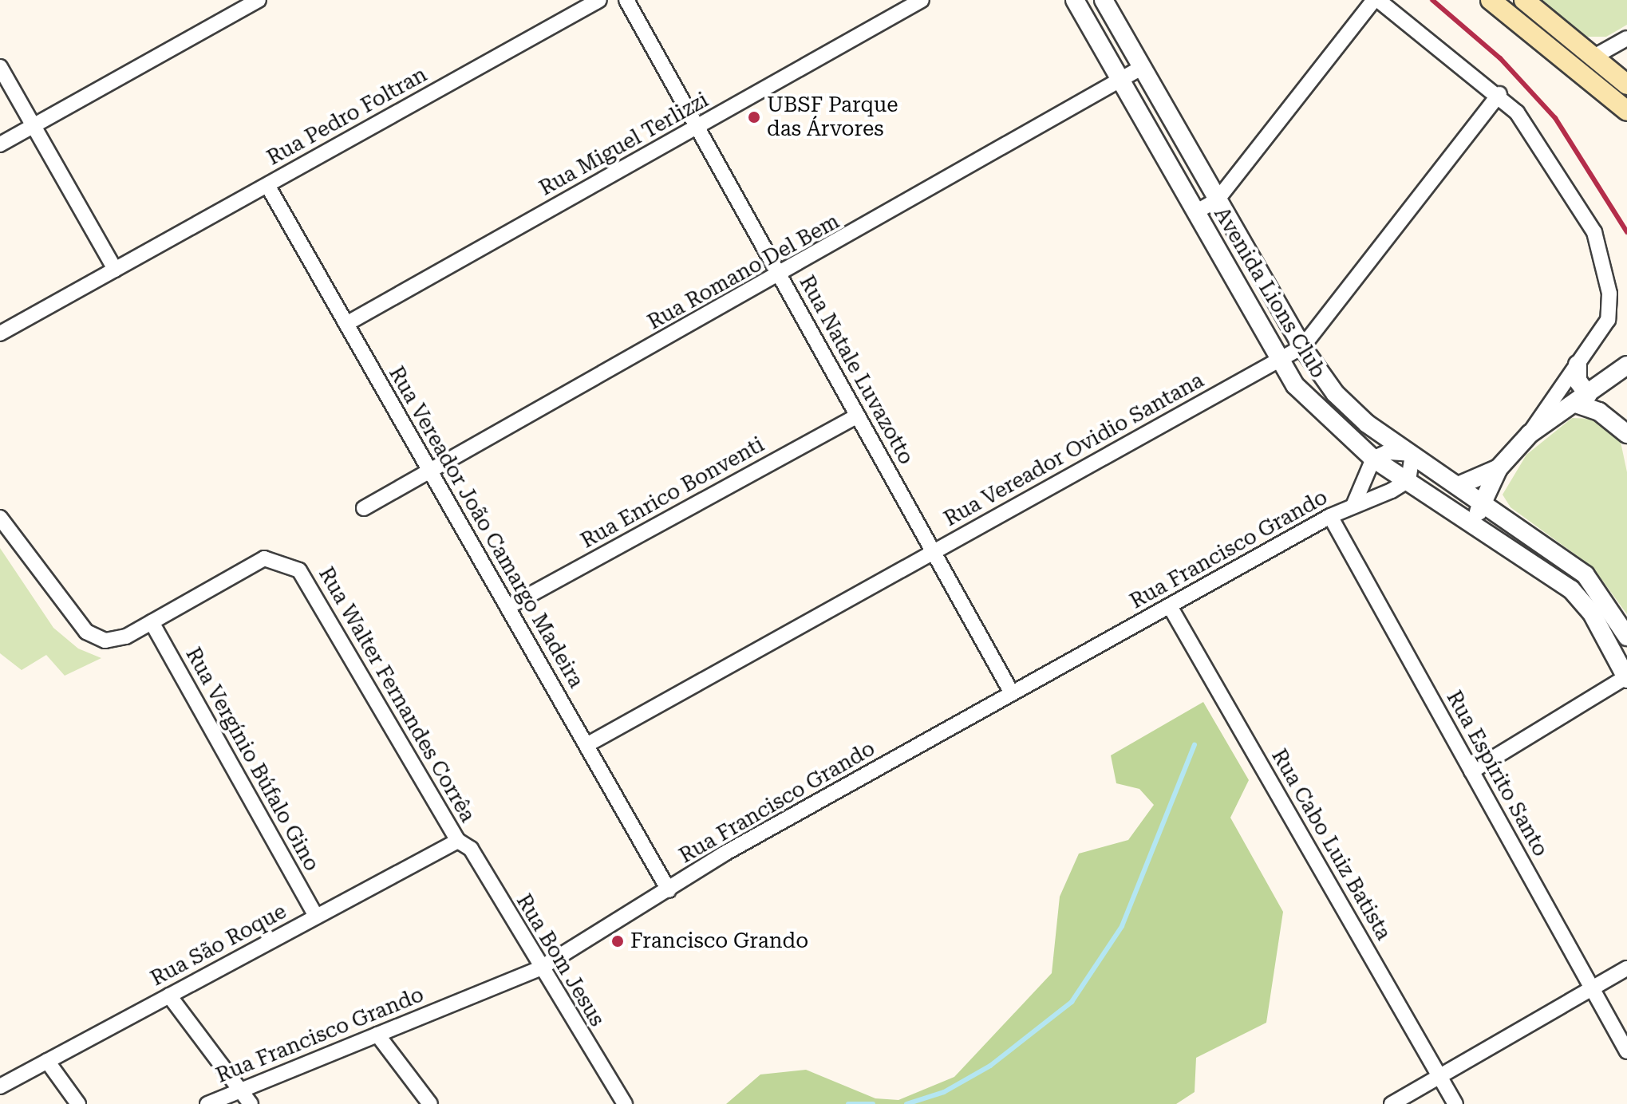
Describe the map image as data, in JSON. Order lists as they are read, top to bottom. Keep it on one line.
{"streets":{"street":["Rua Pedro Foltran","Rua Miguel Terlizzi","Rua Romano Del Bem","Avenida Lions Club","Rua Natale Luvazotto","Rua Vereador Ovidio Santana","Rua Enrico Bonventi","Rua Vereador João Camargo Madeira","Rua Francisco Grando","Rua Walter Fernandes Corrêa","Rua Vergínio Búfalo Gino","Rua Espírito Santo","Rua Cabo Luiz Batista","Rua São Roque","Rua Bom Jesus"]},"crossings":[["Rua Pedro Foltran","Rua Vereador João Camargo Madeira"],["Rua Miguel Terlizzi","Rua Natale Luvazotto"],["Rua Miguel Terlizzi","Rua Vereador João Camargo Madeira"],["Rua Romano Del Bem","Avenida Lions Club"],["Rua Romano Del Bem","Rua Natale Luvazotto"],["Rua Romano Del Bem","Rua Vereador João Camargo Madeira"],["Avenida Lions Club","Rua Vereador Ovidio Santana"],["Avenida Lions Club","Rua Francisco Grando"],["Rua Natale Luvazotto","Rua Vereador Ovidio Santana"],["Rua Natale Luvazotto","Rua Enrico Bonventi"],["Rua Natale Luvazotto","Rua Francisco Grando"],["Rua Vereador Ovidio Santana","Rua Vereador João Camargo Madeira"],["Rua Enrico Bonventi","Rua Vereador João Camargo Madeira"],["Rua Vereador João Camargo Madeira","Rua Francisco Grando"],["Rua Francisco Grando","Rua Espírito Santo"],["Rua Francisco Grando","Rua Cabo Luiz Batista"],["Rua Francisco Grando","Rua Bom Jesus"],["Rua Walter Fernandes Corrêa","Rua Vergínio Búfalo Gino"],["Rua Walter Fernandes Corrêa","Rua São Roque"],["Rua Walter Fernandes Corrêa","Rua Bom Jesus"],["Rua Vergínio Búfalo Gino","Rua São Roque"],["Rua São Roque","Rua Bom Jesus"]],"places":["UBSF Parque das Árvores","Francisco Grando"]}
